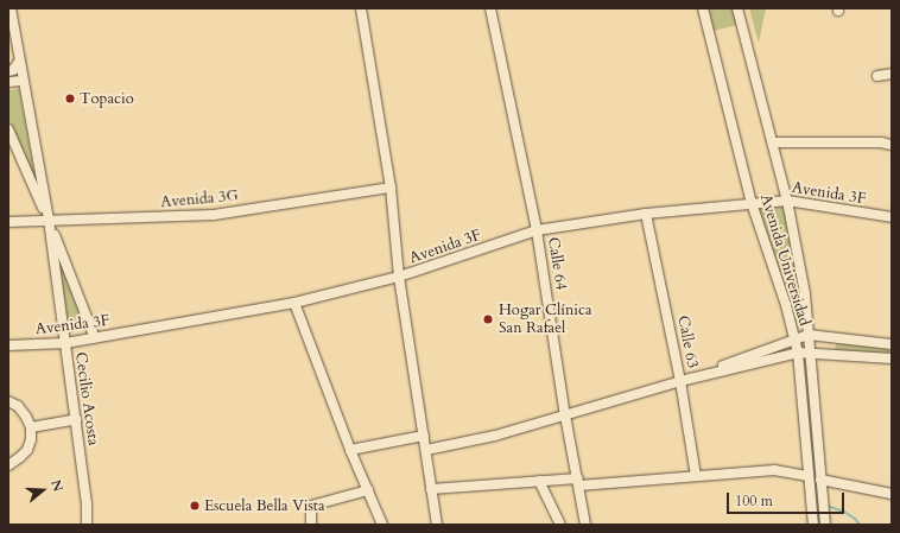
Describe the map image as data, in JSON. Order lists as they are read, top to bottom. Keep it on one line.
{"streets":{"street":["Avenida 3F","Avenida 3G","Avenida Universidad","Calle 64","Calle 63","Cecilio Acosta"]},"crossings":[["Avenida 3F","Avenida Universidad"],["Avenida 3F","Calle 64"],["Avenida 3F","Calle 63"],["Avenida 3F","Cecilio Acosta"],["Avenida 3G","Cecilio Acosta"]],"places":["Topacio","Hogar Clínica San Rafael","Escuela Bella Vista"],"scale_bar":"100 m","north":"right"}
